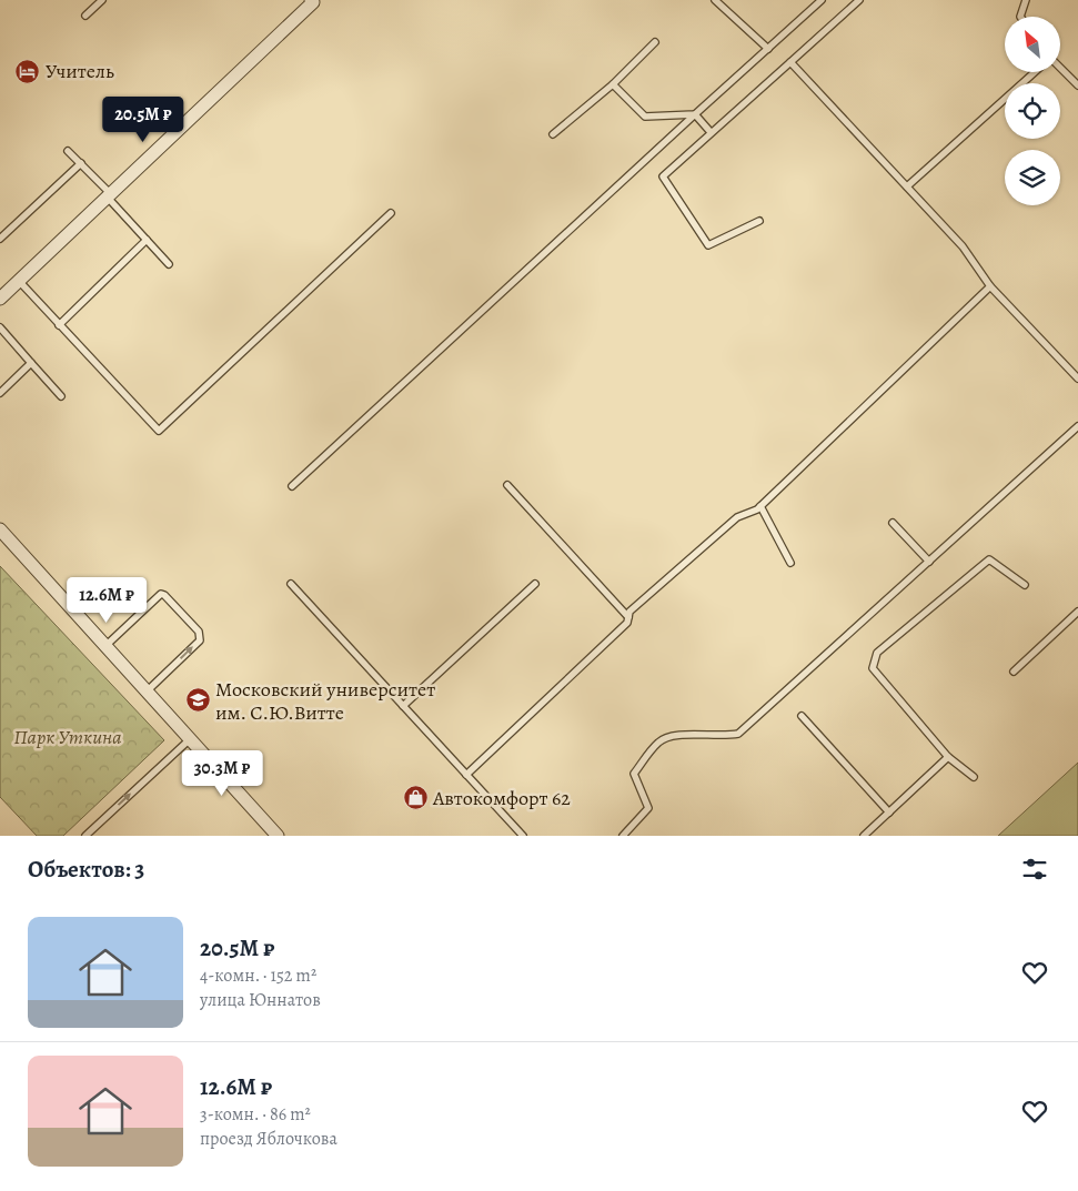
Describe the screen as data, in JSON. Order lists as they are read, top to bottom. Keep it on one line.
{"parks":["Парк Уткина"],"places":{"hotel":["Учитель"],"school or university":["Московский университет им. С.Ю.Витте"],"shop":["Автокомфорт 62"]},"north":"top left","page":{"price":["20.5M ₽","12.6M ₽","30.3M ₽"],"heading":"Объектов: 3","list":[{"name":"20.5M ₽","note":"4-комн. · 152 m² · улица Юннатов"},{"name":"12.6M ₽","note":"3-комн. · 86 m² · проезд Яблочкова"}]}}
